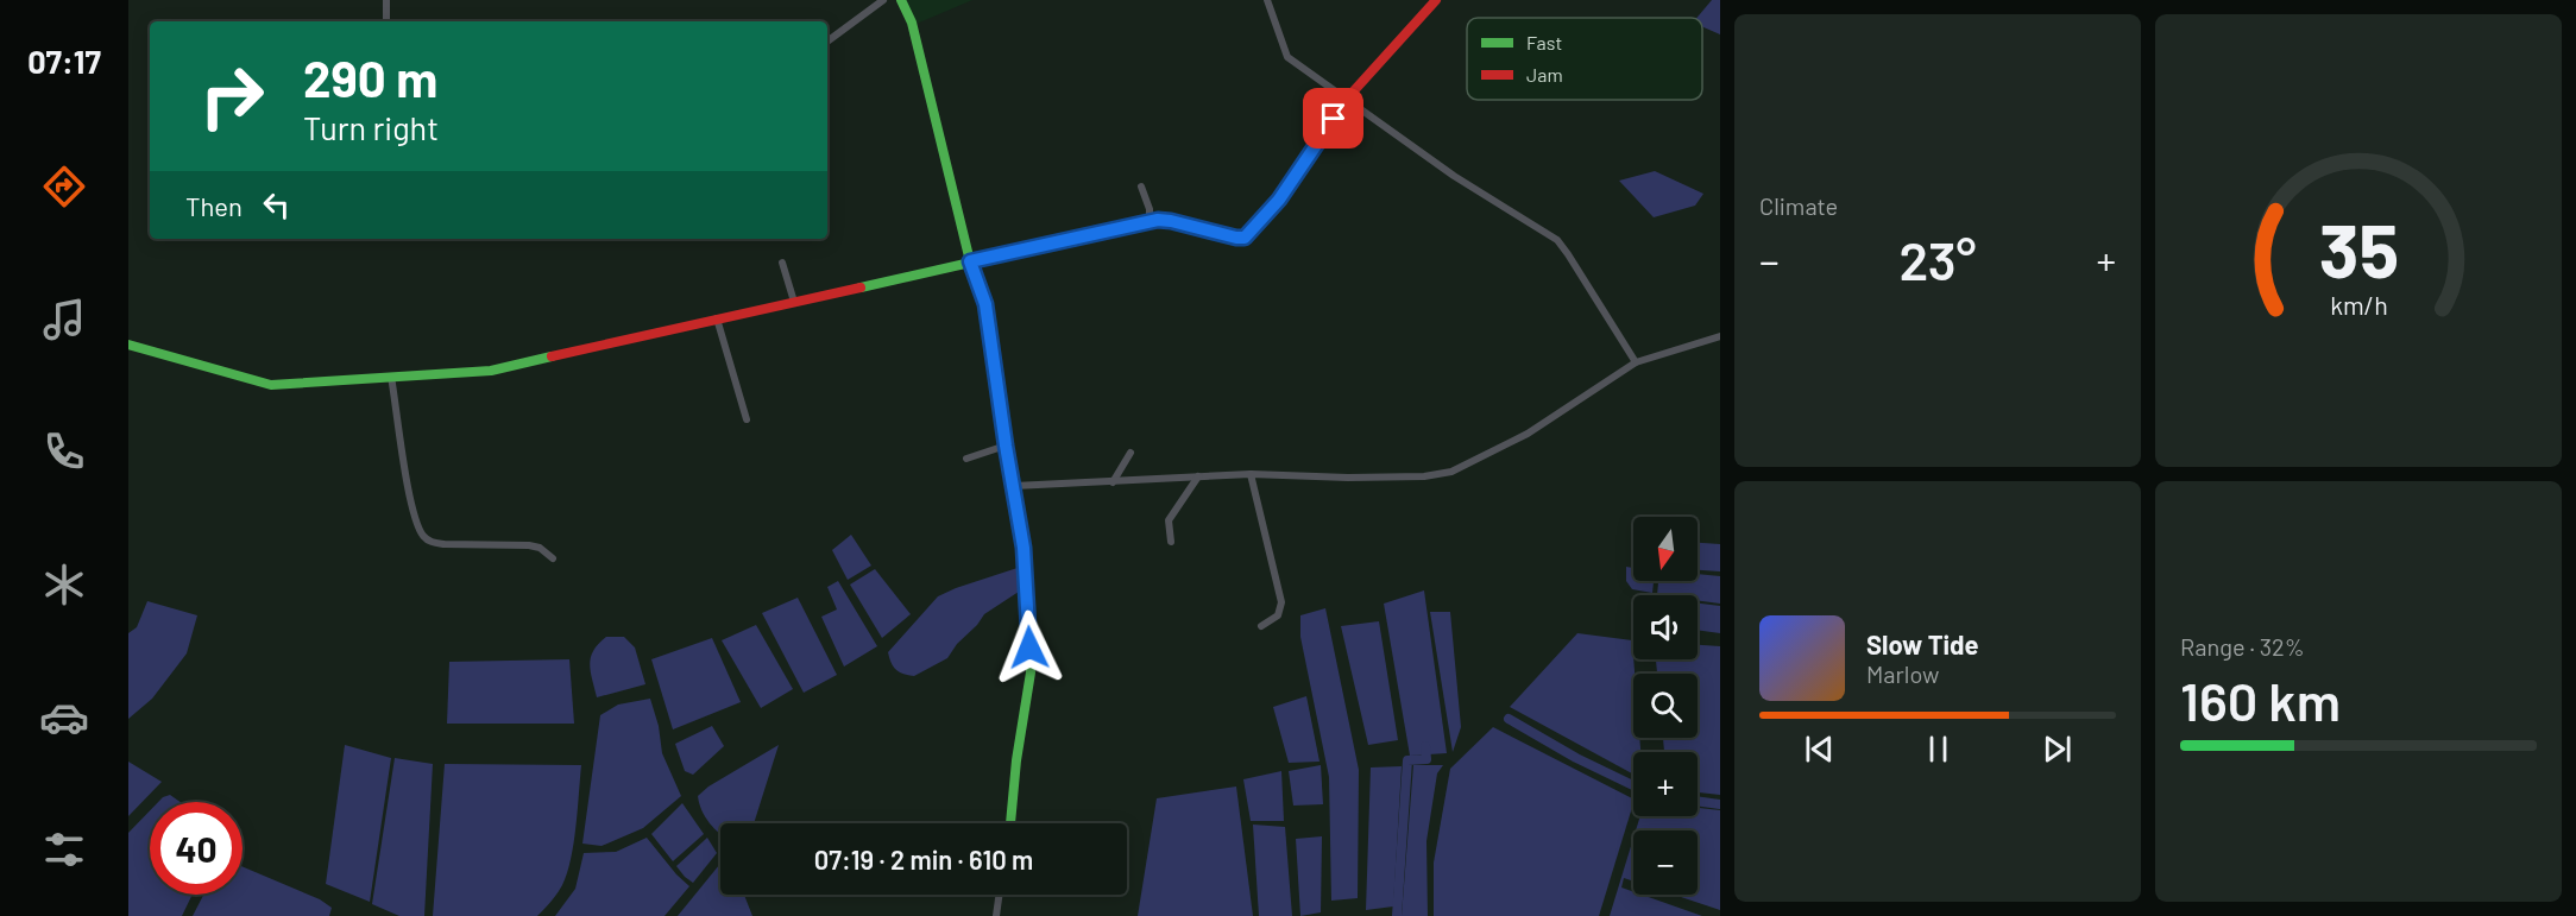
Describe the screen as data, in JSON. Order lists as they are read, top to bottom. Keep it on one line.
{"legend":["Fast","Jam"],"north":"bottom","page":{"tabs":"07:17","tile":["Climate",["Range · 32%","160 km"]],"turn":["290 m","Turn right"],"then":"Then","heat":["−","23°","+"],"map_buttons":["+","−"],"song":["Slow Tide","Marlow"],"limit":"40","trip":"07:19 · 2 min · 610 m","gauge":["35","km/h"]}}
